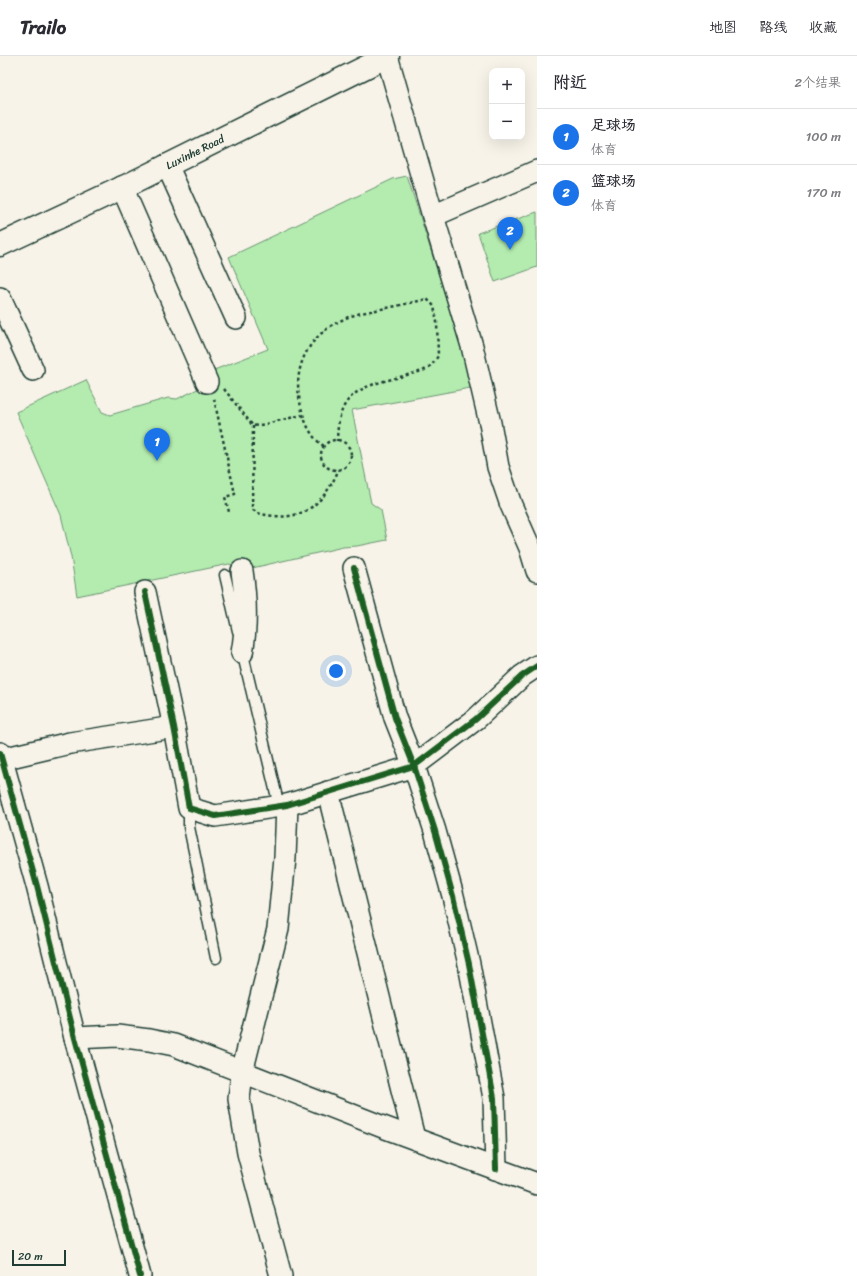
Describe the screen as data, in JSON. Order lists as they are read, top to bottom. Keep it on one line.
{"streets":{"street":["Luxinhe Road"]},"scale_bar":"20 m","page":{"header":"Trailo","nav":["地图","路线","收藏"],"heading":["附近","2个结果"],"map_buttons":["+","−"],"list":[{"mark":"1","name":"足球场","note":"体育","value":"100 m"},{"mark":"2","name":"篮球场","note":"体育","value":"170 m"}],"pins":["2","1"],"scale":"20 m"}}
